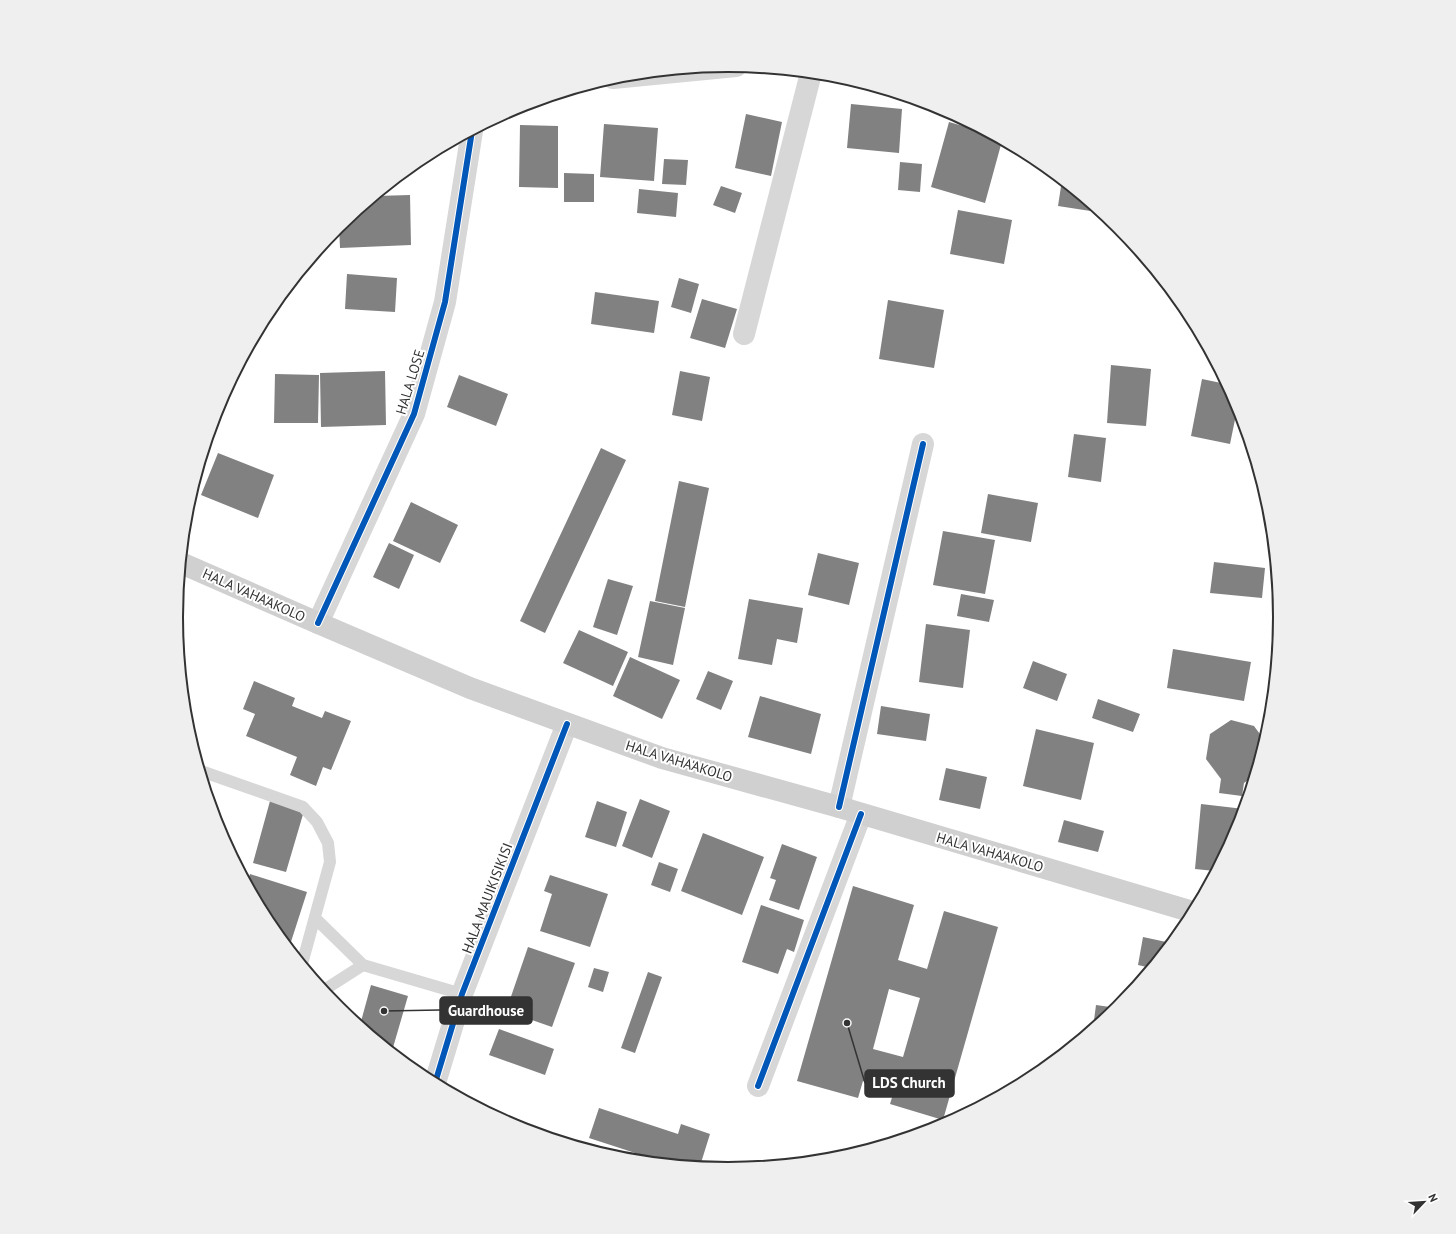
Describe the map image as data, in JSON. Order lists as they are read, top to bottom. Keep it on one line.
{"streets":{"main road":["HALA VAHA'AKOLO"],"street":["HALA LOSE","HALA MAUIKISIKISI"]},"crossings":[["HALA LOSE","HALA VAHA'AKOLO"],["HALA VAHA'AKOLO","HALA MAUIKISIKISI"]],"places":["Guardhouse","LDS Church"],"north":"top right"}
